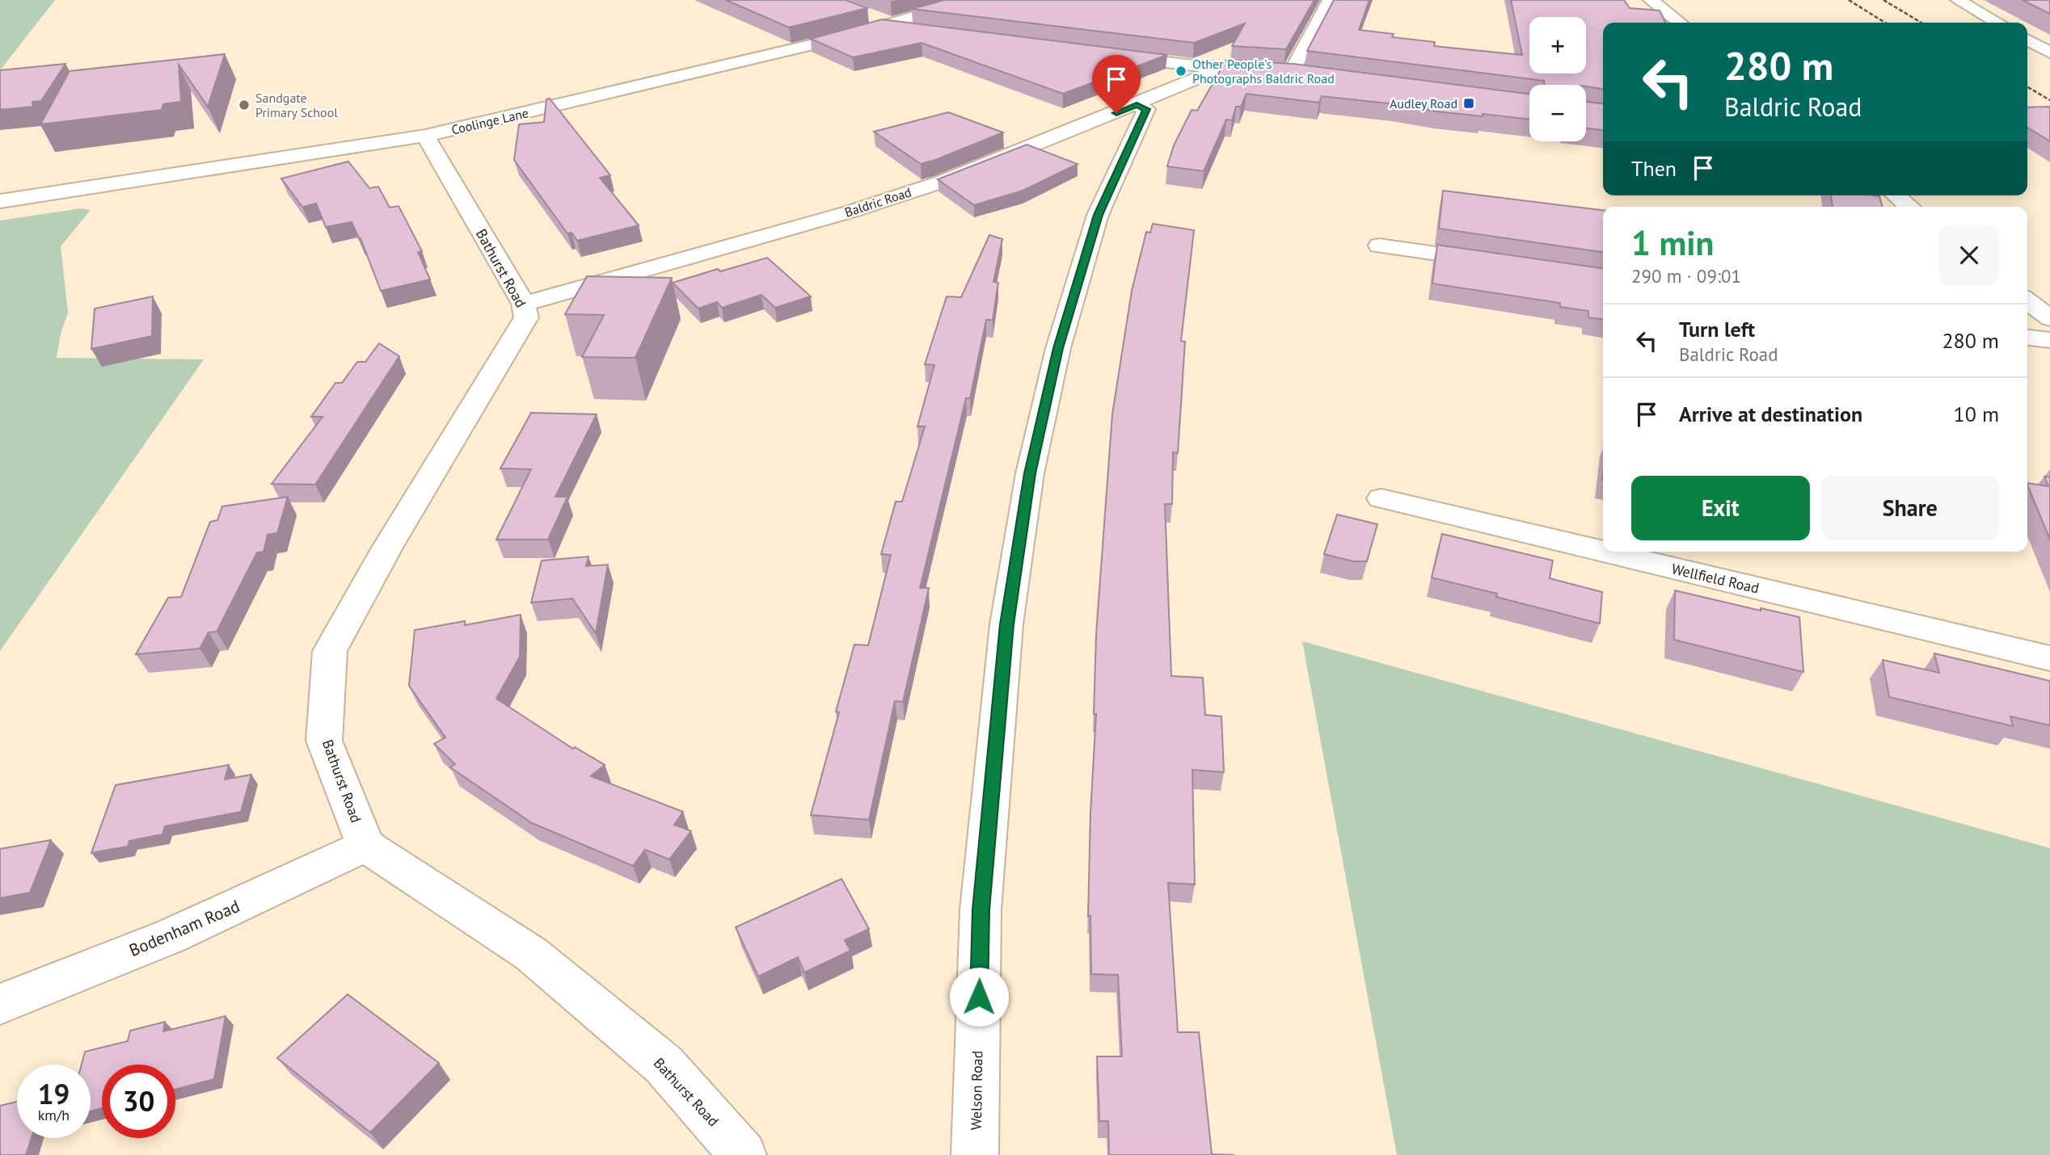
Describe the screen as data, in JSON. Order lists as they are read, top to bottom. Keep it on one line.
{"streets":{"street":["Coolinge Lane","Baldric Road","Bathurst Road","Wellfield Road","Bodenham Road","Welson Road"]},"crossings":[["Coolinge Lane","Bathurst Road"],["Baldric Road","Bathurst Road"],["Baldric Road","Welson Road"],["Bathurst Road","Bodenham Road"]],"places":{"other":["Other People's Photographs Baldric Road","Sandgate Primary School"],"transit":["Audley Road"]},"page":{"map_buttons":["+","−"],"turn":["280 m","Baldric Road"],"then":"Then","heading":["1 min","290 m · 09:01"],"list":[{"name":"Turn left","note":"Baldric Road","value":"280 m"},{"name":"Arrive at destination","value":"10 m"}],"buttons":["Exit","Share"],"speed":"19 km/h","limit":"30"}}
